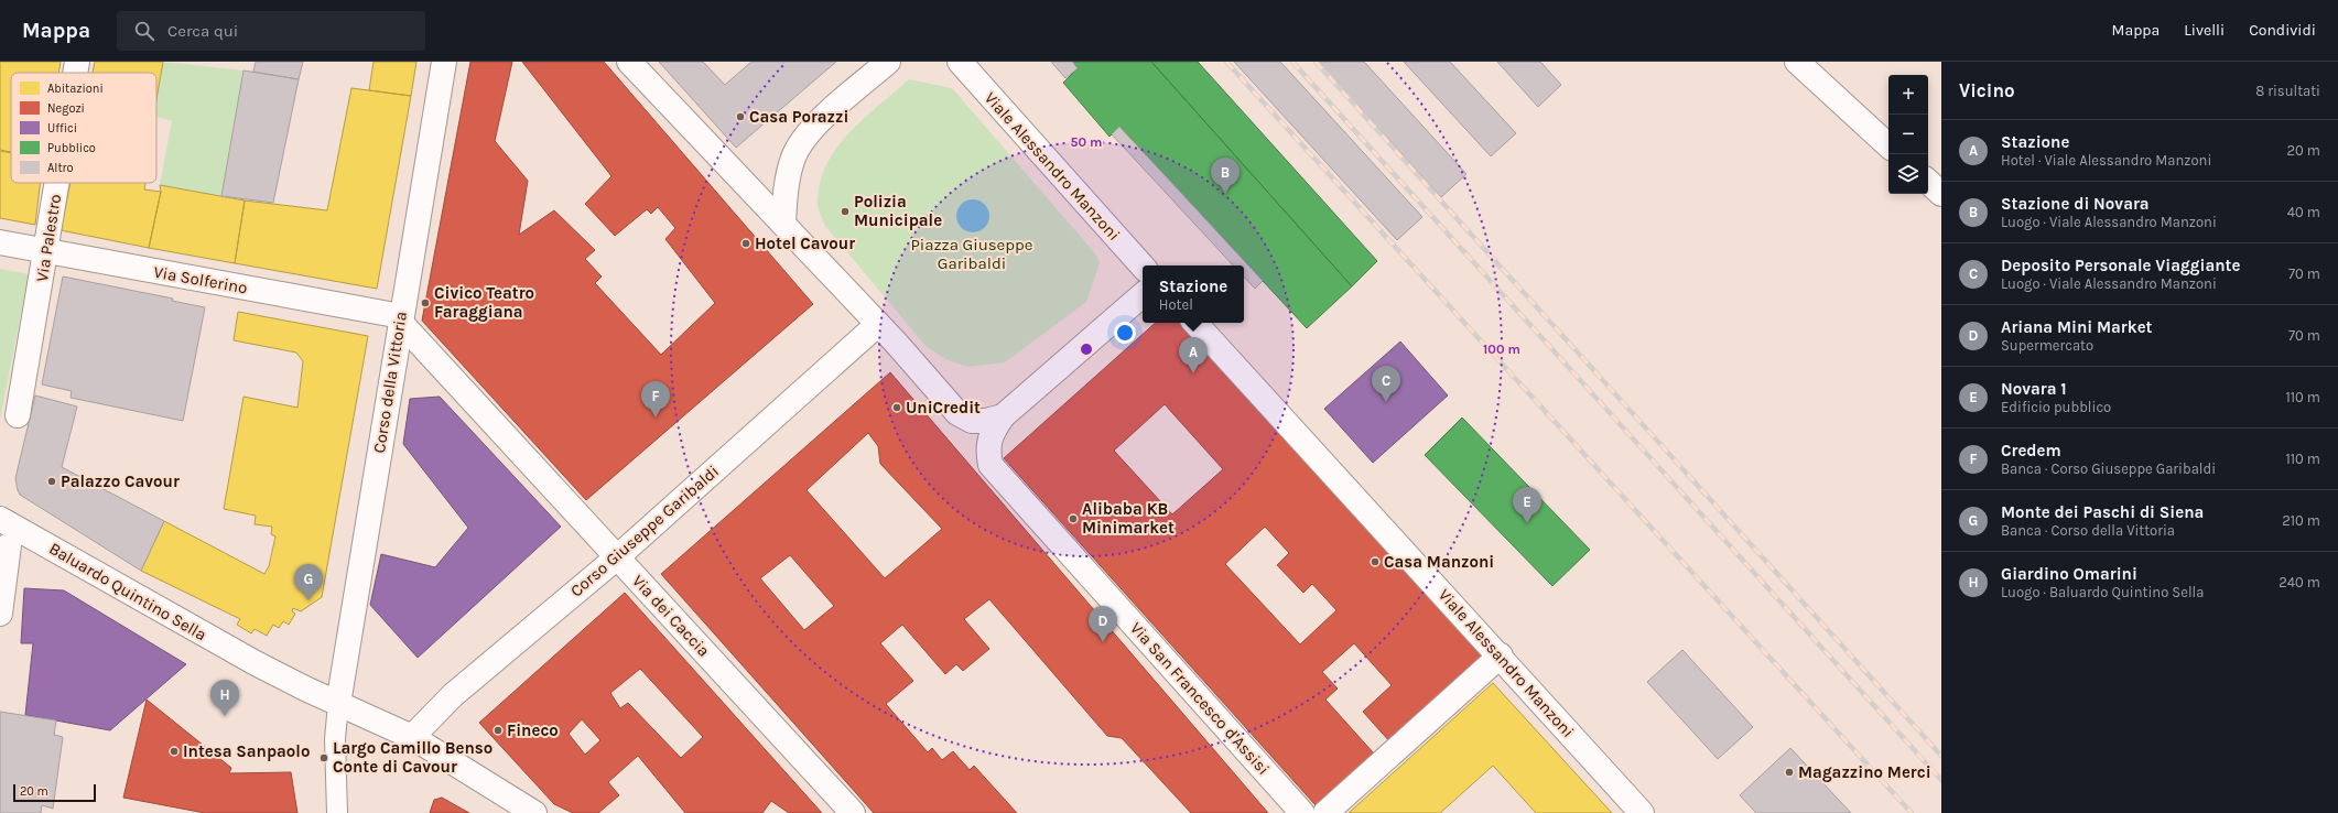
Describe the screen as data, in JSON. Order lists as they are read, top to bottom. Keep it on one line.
{"streets":{"street":["Viale Alessandro Manzoni","Via Palestro","Via Solferino","Corso della Vittoria","Corso Giuseppe Garibaldi","Baluardo Quintino Sella","Via dei Caccia","Via San Francesco d'Assisi"]},"crossings":[["Via Palestro","Via Solferino"],["Via Solferino","Corso della Vittoria"],["Via Solferino","Via dei Caccia"],["Corso della Vittoria","Baluardo Quintino Sella"],["Corso della Vittoria","Via dei Caccia"],["Corso Giuseppe Garibaldi","Baluardo Quintino Sella"],["Corso Giuseppe Garibaldi","Via dei Caccia"]],"parks":["Piazza Giuseppe Garibaldi"],"places":["Casa Porazzi","Polizia Municipale","Hotel Cavour","Civico Teatro Faraggiana","UniCredit","Palazzo Cavour","Alibaba KB Minimarket","Casa Manzoni","Fineco","Intesa Sanpaolo","Largo Camillo Benso Conte di Cavour","Magazzino Merci"],"legend":["Abitazioni","Negozi","Uffici","Pubblico","Altro"],"scale_bar":"20 m","page":{"header":"Mappa","search":"Cerca qui","nav":["Mappa","Livelli","Condividi"],"heading":["Vicino","8 risultati"],"map_buttons":["+","−"],"list":[{"mark":"A","name":"Stazione","note":"Hotel · Viale Alessandro Manzoni","value":"20 m"},{"mark":"B","name":"Stazione di Novara","note":"Luogo · Viale Alessandro Manzoni","value":"40 m"},{"mark":"C","name":"Deposito Personale Viaggiante","note":"Luogo · Viale Alessandro Manzoni","value":"70 m"},{"mark":"D","name":"Ariana Mini Market","note":"Supermercato","value":"70 m"},{"mark":"E","name":"Novara 1","note":"Edificio pubblico","value":"110 m"},{"mark":"F","name":"Credem","note":"Banca · Corso Giuseppe Garibaldi","value":"110 m"},{"mark":"G","name":"Monte dei Paschi di Siena","note":"Banca · Corso della Vittoria","value":"210 m"},{"mark":"H","name":"Giardino Omarini","note":"Luogo · Baluardo Quintino Sella","value":"240 m"}],"pins":["B","A","C","F","E","G","D","H"],"popup":["Stazione","Hotel"],"scale":"20 m"},"rings":["50 m","100 m"]}
